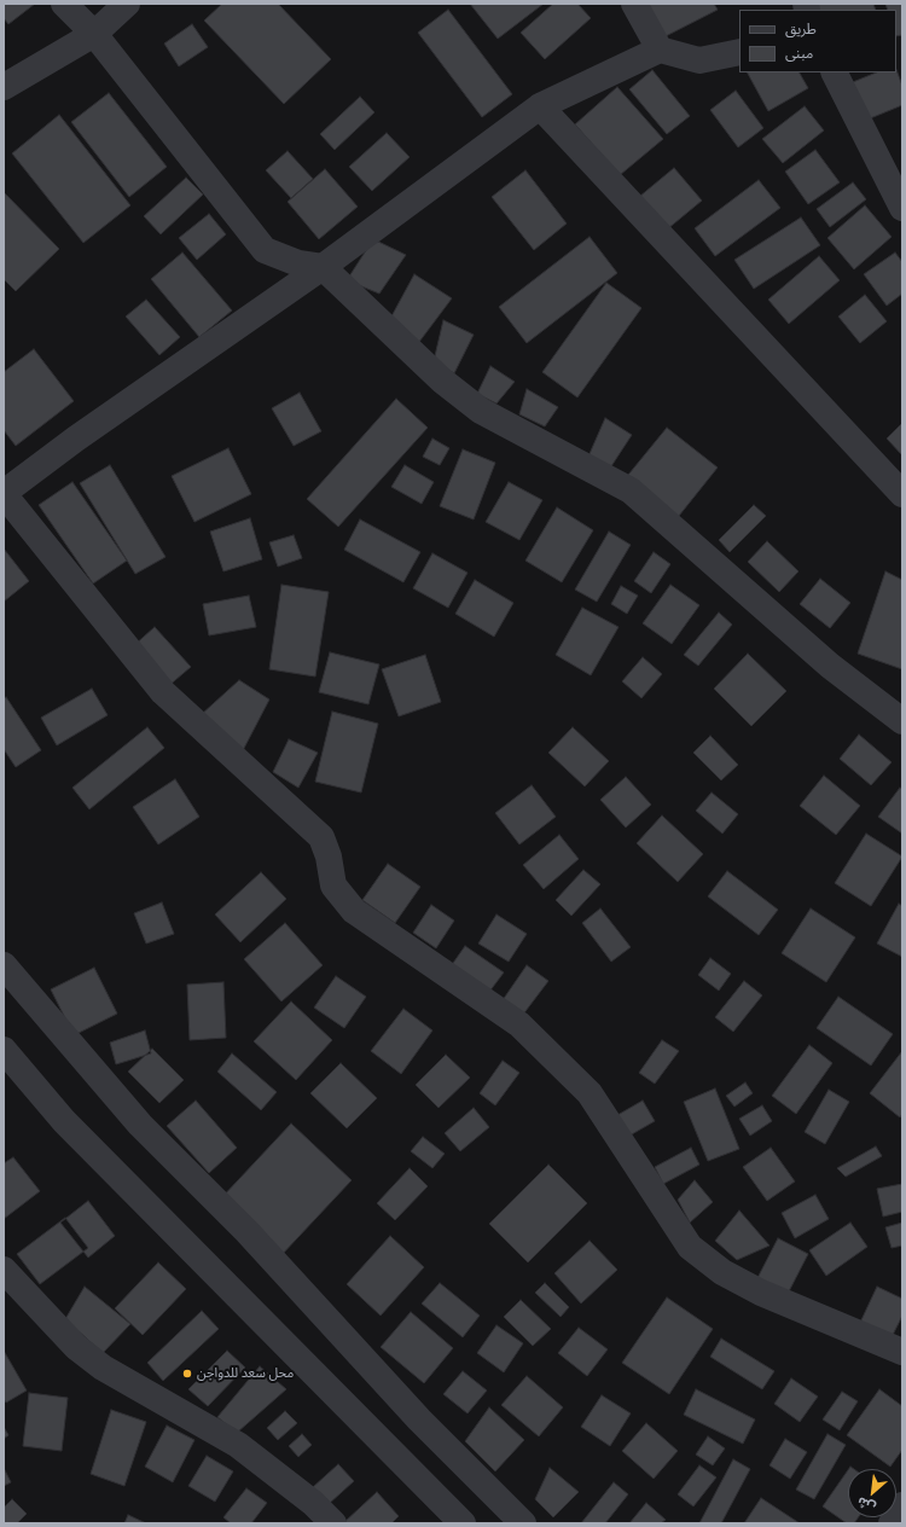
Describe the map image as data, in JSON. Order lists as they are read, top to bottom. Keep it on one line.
{"places":["محل سعد للدواجن"],"legend":["طريق","مبنى"],"north":"bottom left"}
